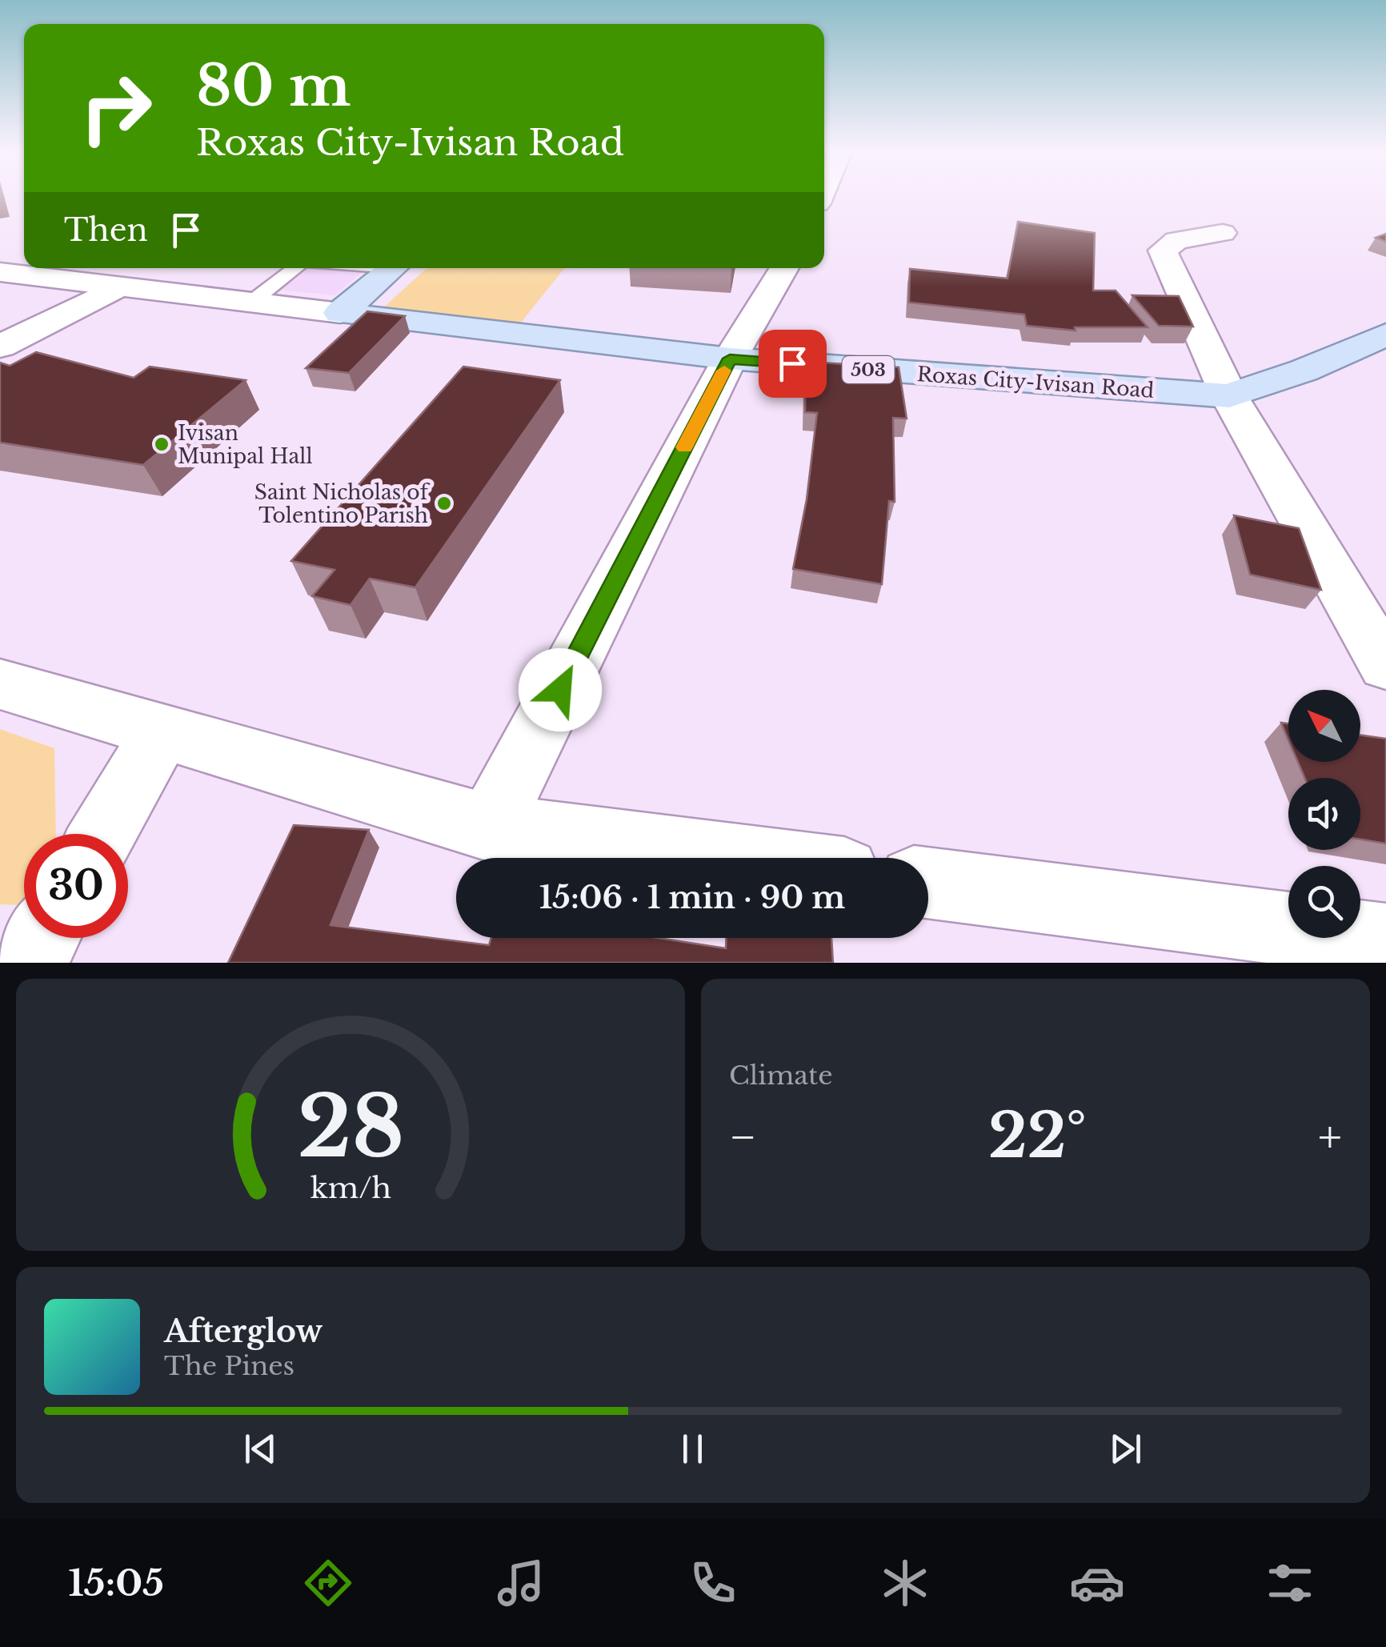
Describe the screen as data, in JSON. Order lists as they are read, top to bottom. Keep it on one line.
{"streets":{"main road":["503","Roxas City-Ivisan Road"]},"places":["Ivisan Munipal Hall","Saint Nicholas of Tolentino Parish"],"north":"top left","page":{"turn":["80 m","Roxas City-Ivisan Road"],"then":"Then","limit":"30","trip":"15:06 · 1 min · 90 m","tile":"Climate","heat":["−","22°","+"],"song":["Afterglow","The Pines"],"tabs":"15:05","gauge":["28","km/h"]}}
